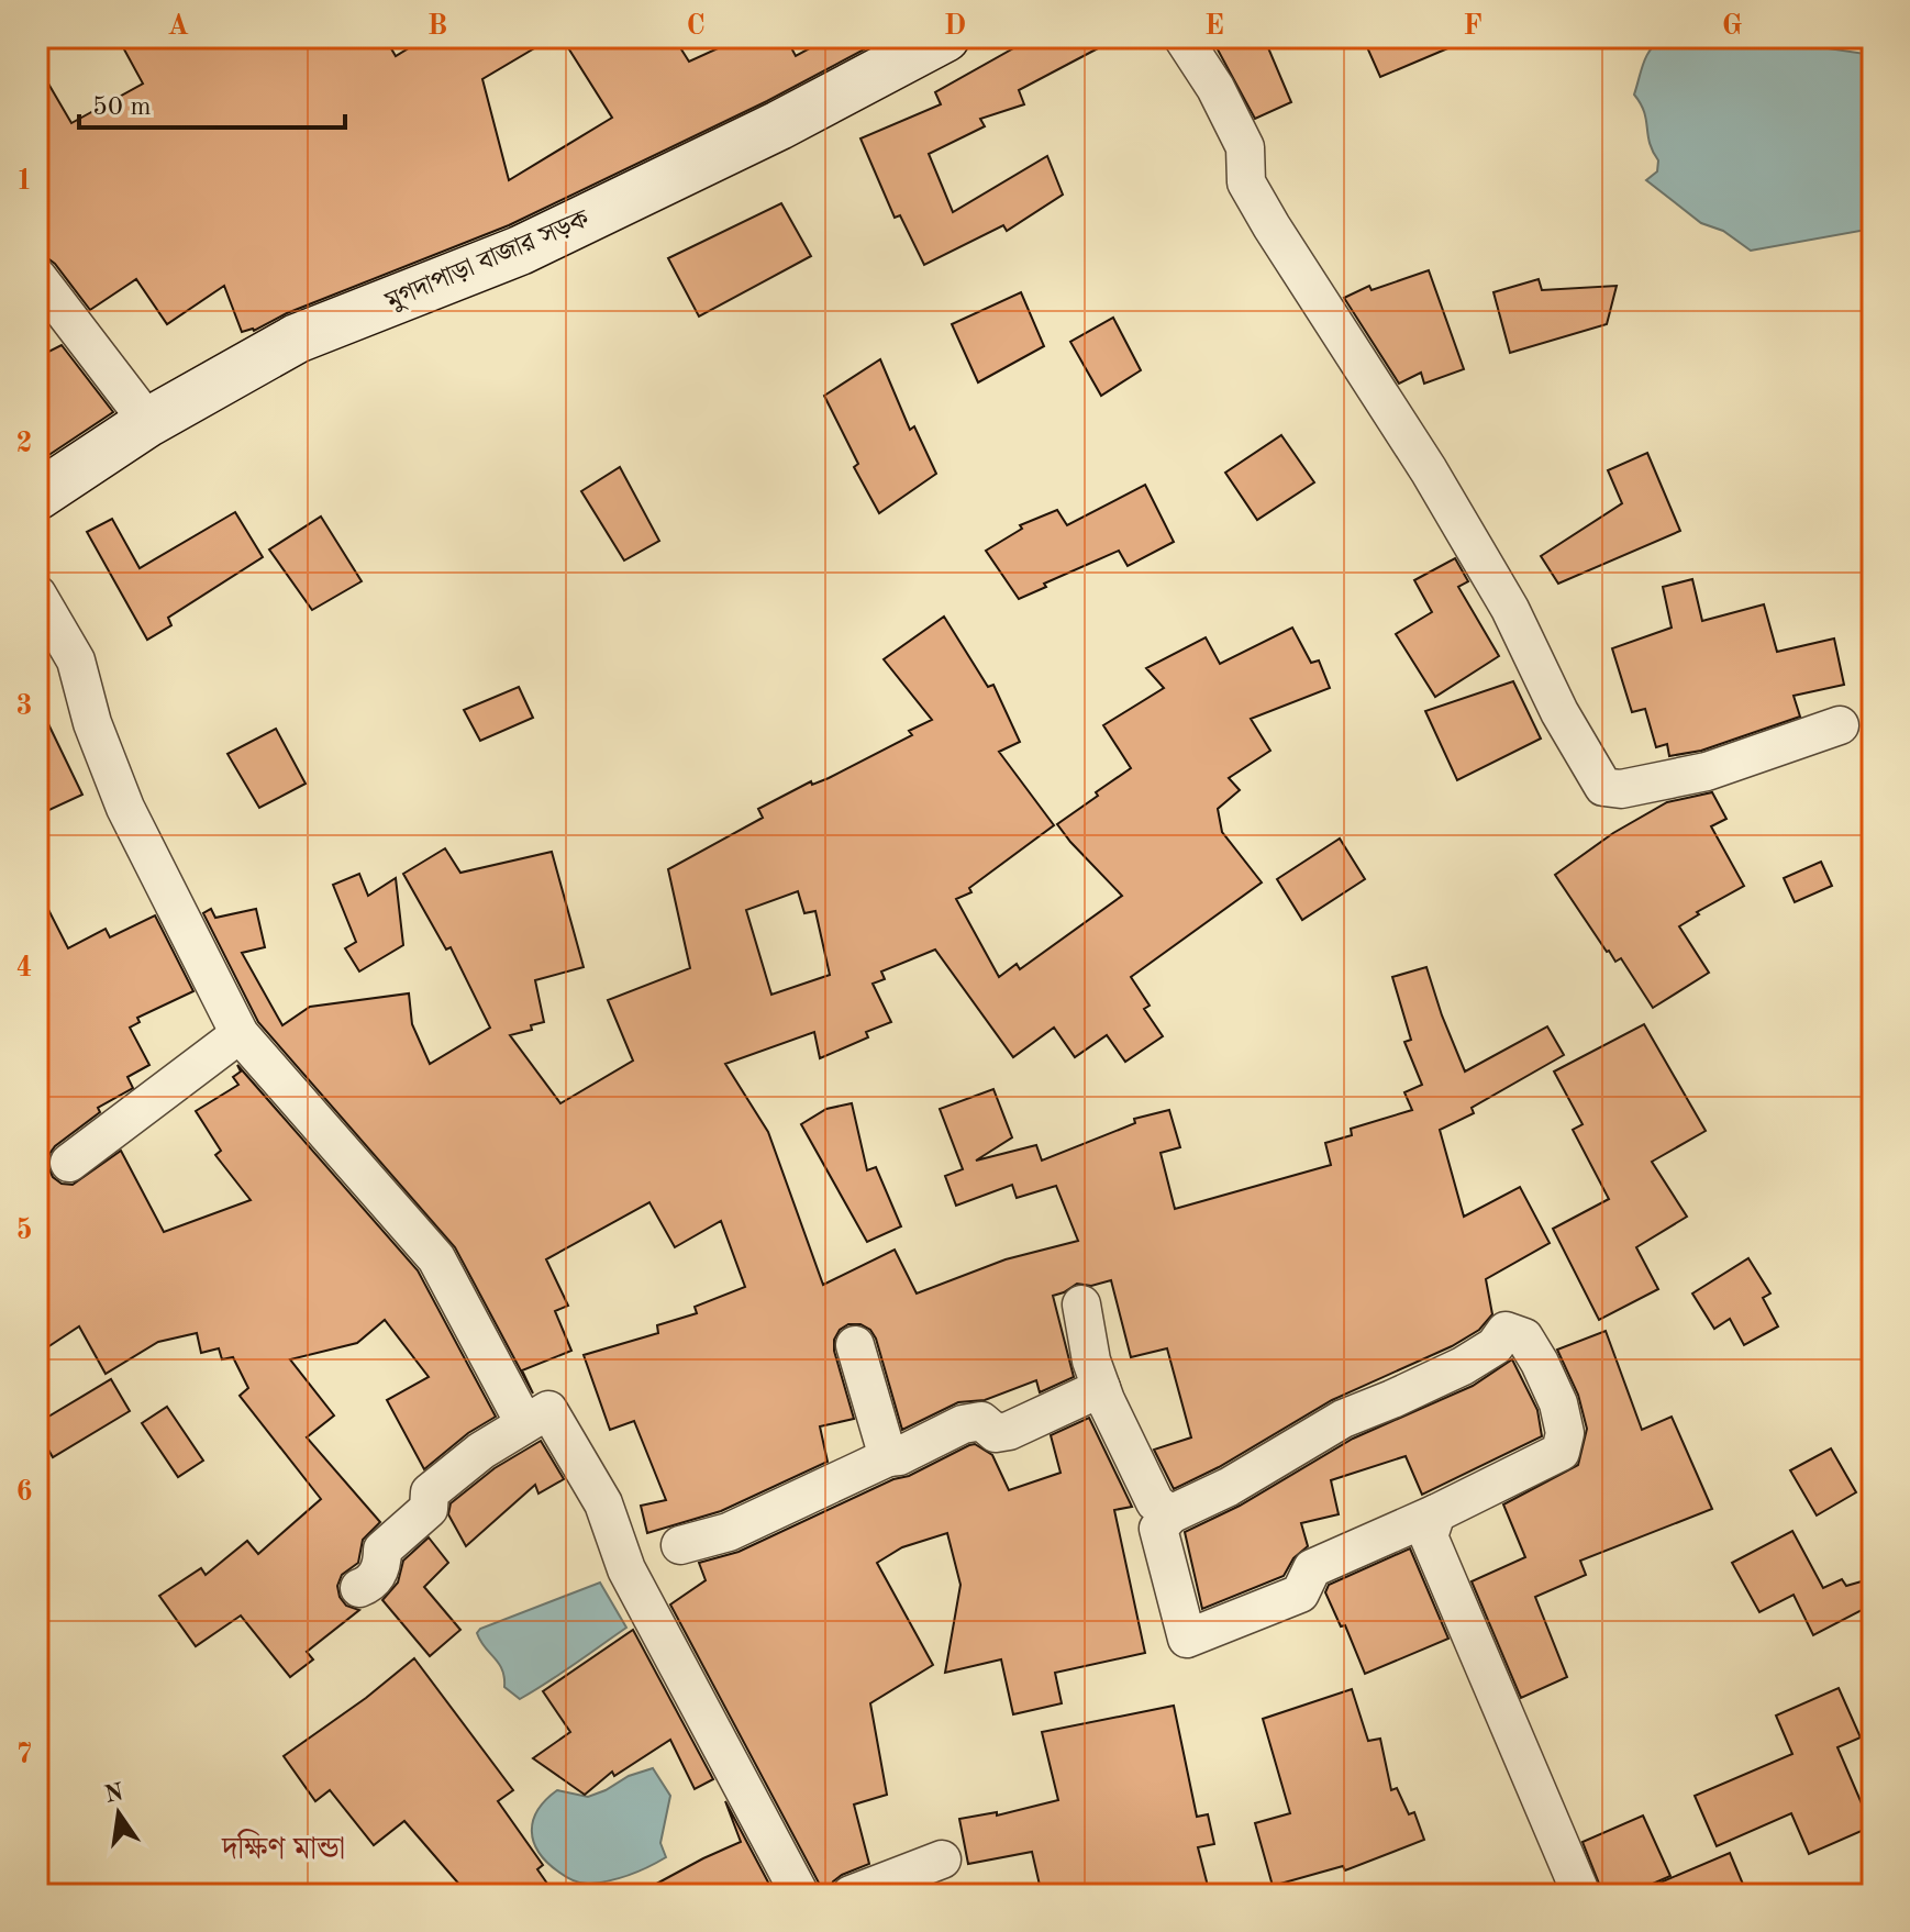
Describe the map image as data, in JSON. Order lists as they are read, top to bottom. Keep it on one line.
{"streets":{"street":["মুগদাপাড়া বাজার সড়ক"]},"districts":["দক্ষিণ মান্ডা"],"scale_bar":"50 m","north":"top","grid":{"columns":["A","B","C","D","E","F","G"],"rows":["1","2","3","4","5","6","7"]}}
